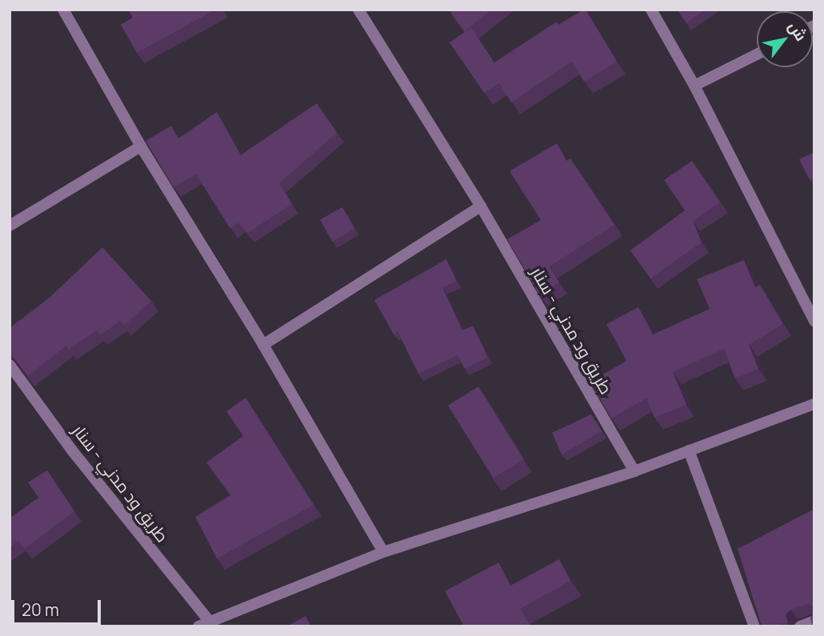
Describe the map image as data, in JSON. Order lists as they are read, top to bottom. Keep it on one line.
{"streets":{"street":["طريق ود مدني - سنار"]},"scale_bar":"20 m","north":"top right"}
